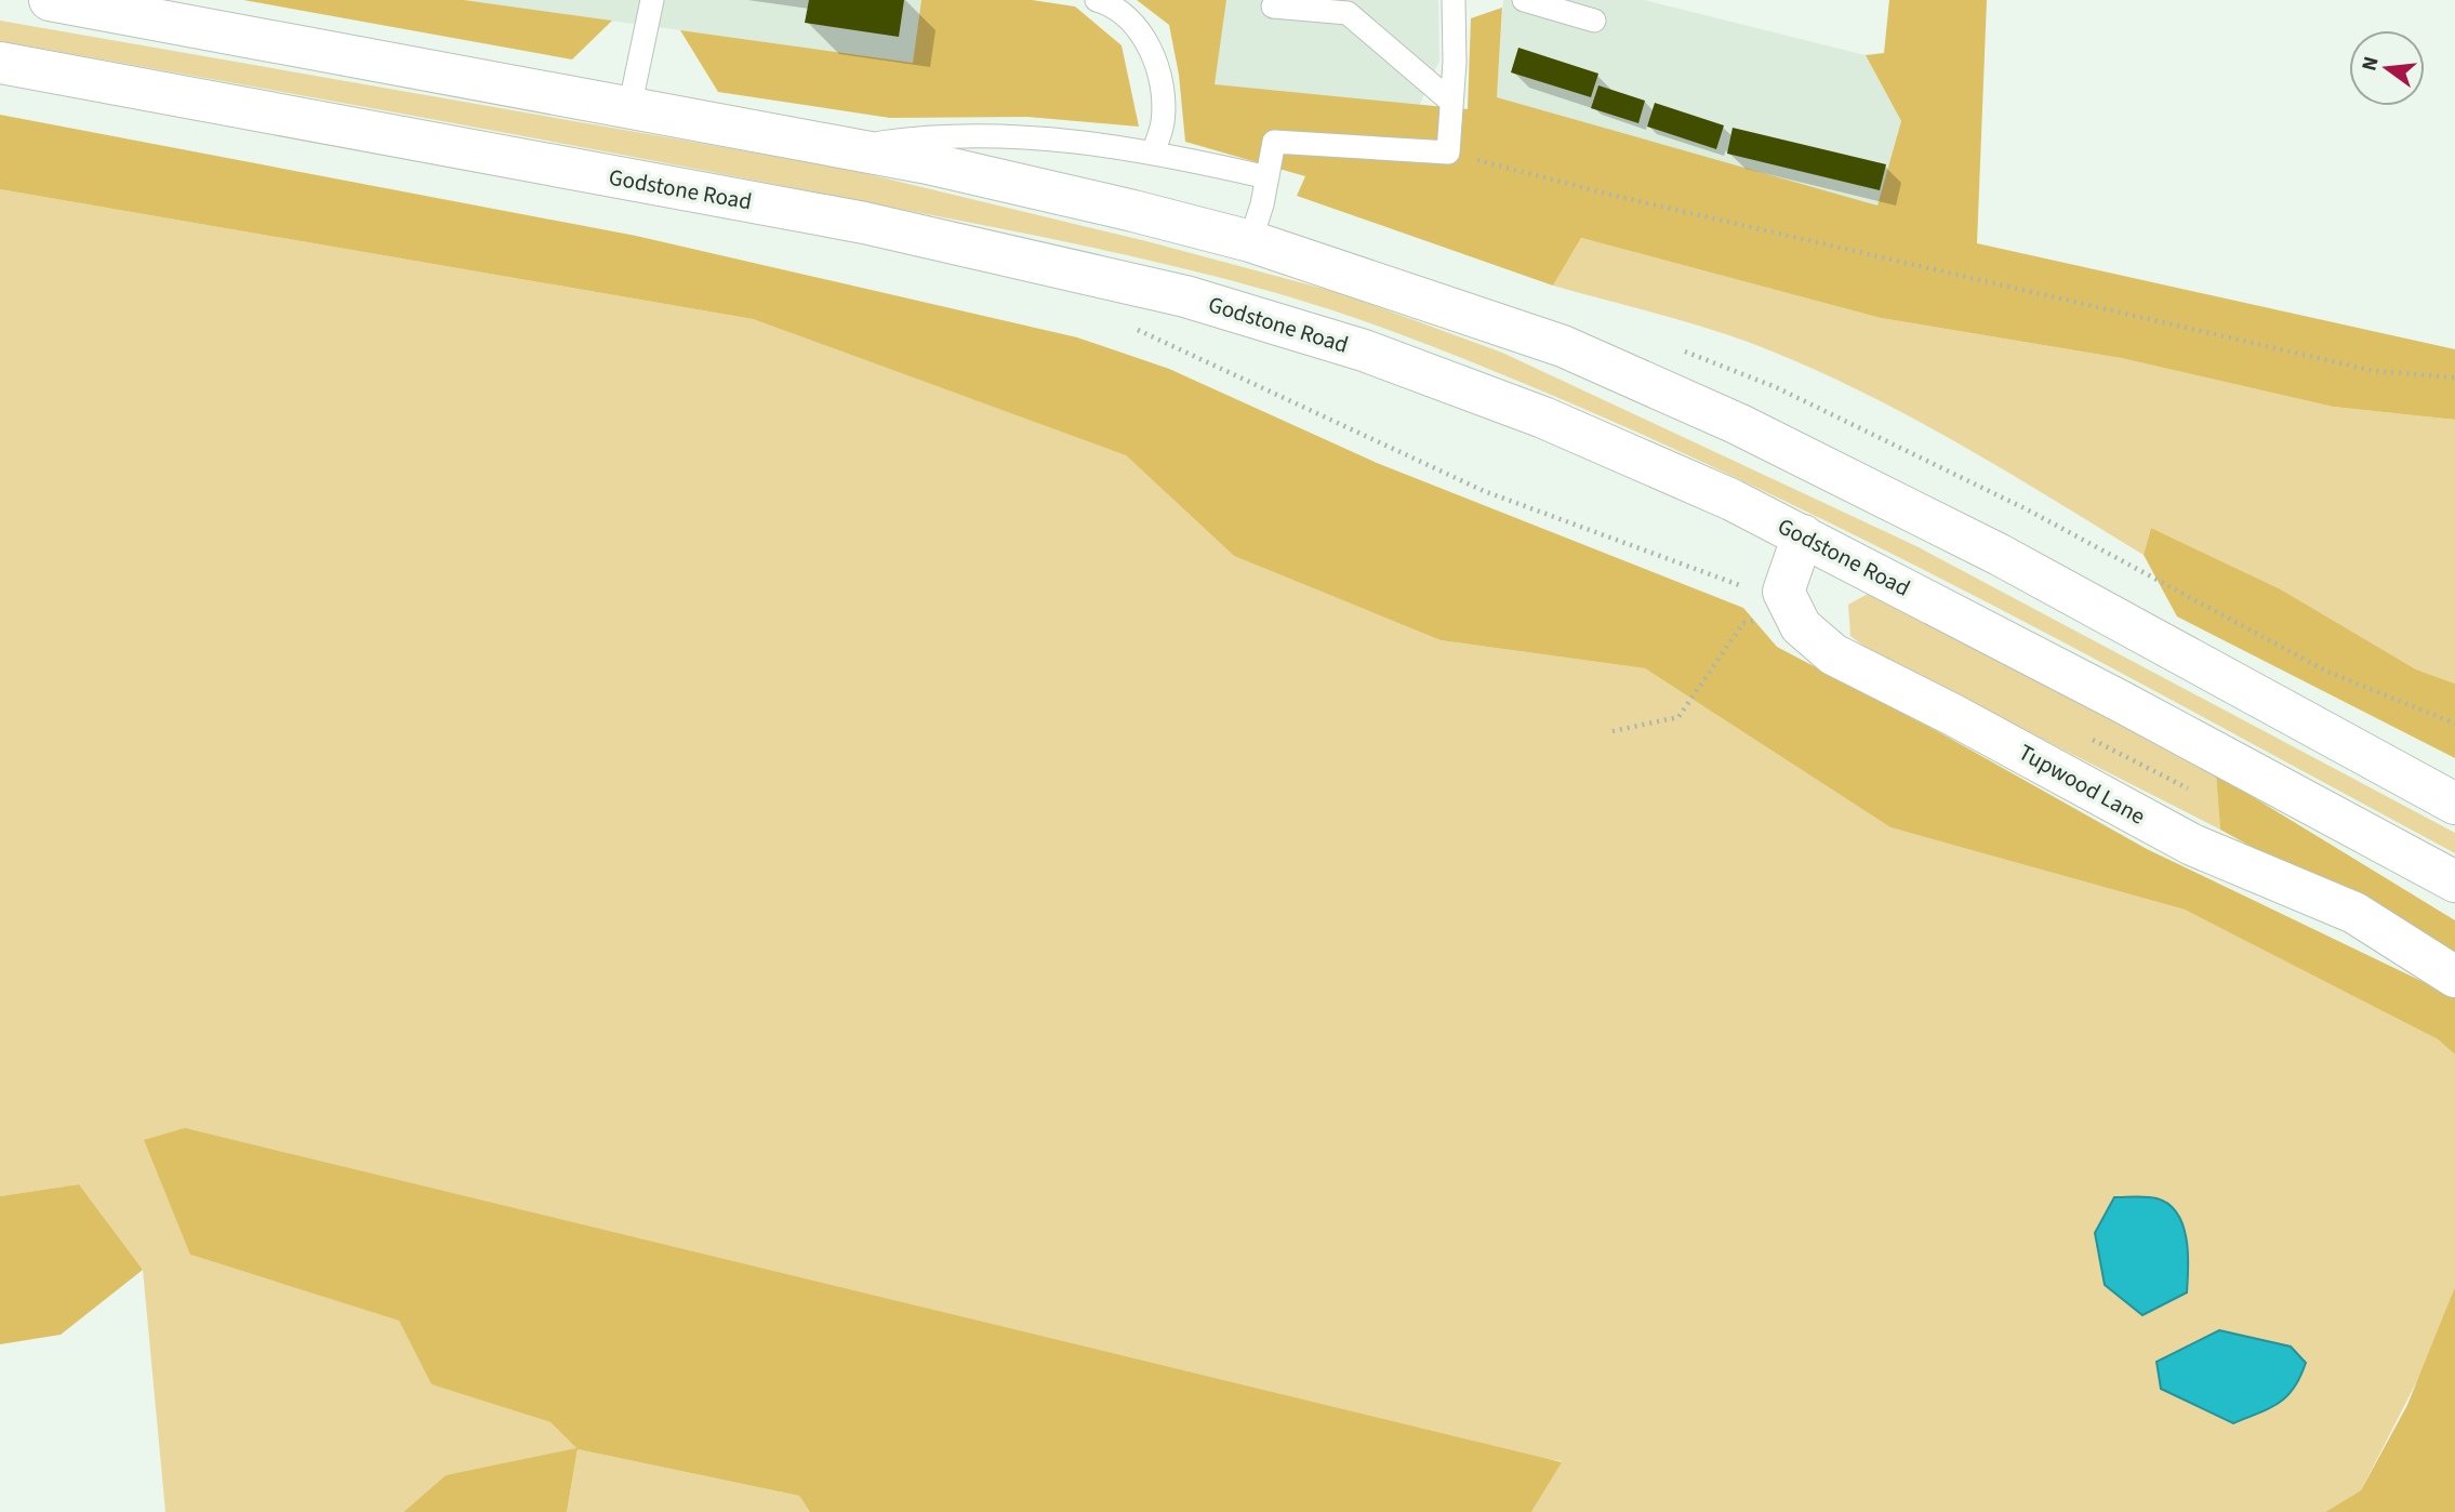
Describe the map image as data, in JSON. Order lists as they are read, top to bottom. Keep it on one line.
{"streets":{"main road":["Godstone Road","Tupwood Lane"]},"north":"left"}
